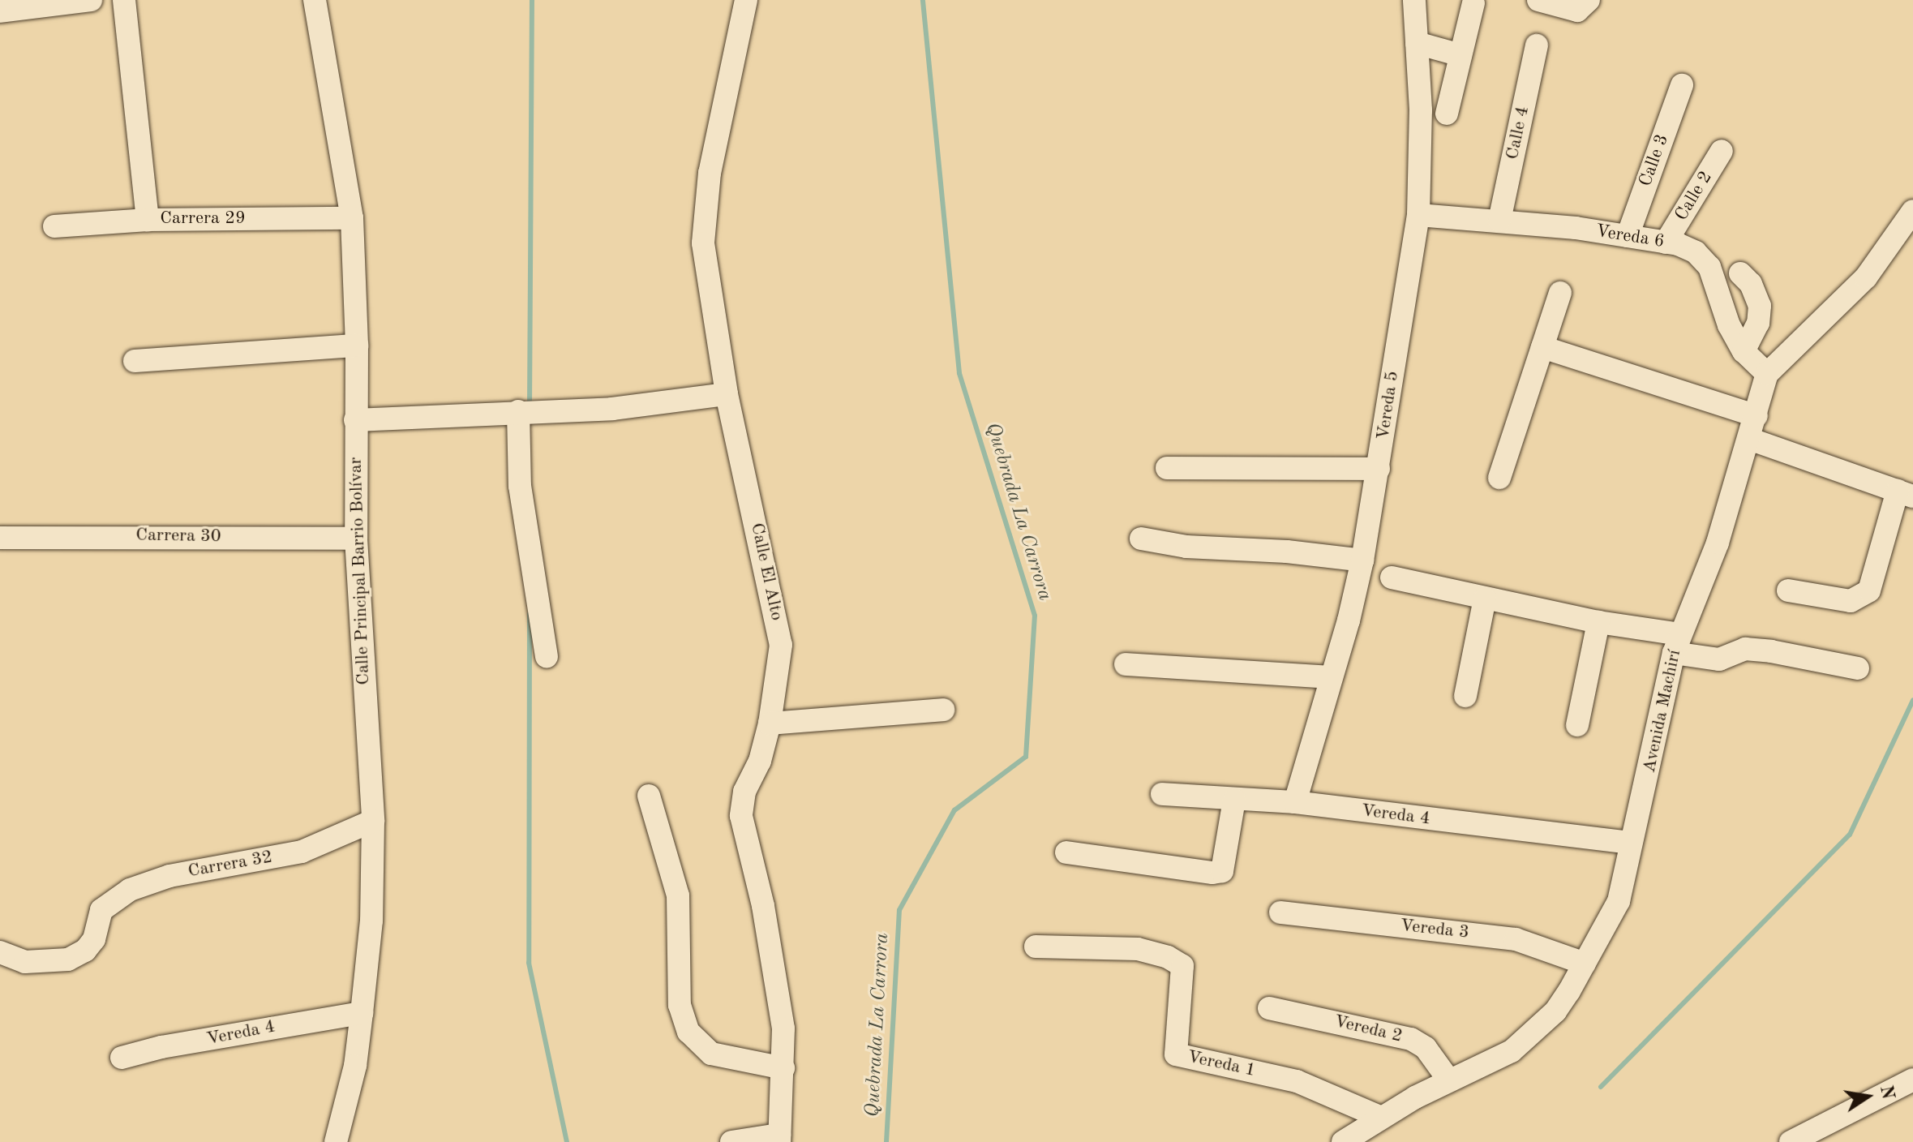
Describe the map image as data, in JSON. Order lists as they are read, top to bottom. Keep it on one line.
{"streets":{"street":["Calle 4","Calle 3","Calle 2","Carrera 29","Vereda 6","Vereda 5","Carrera 30","Calle Principal Barrio Bolívar","Calle El Alto","Avenida Machirí","Vereda 4","Carrera 32","Vereda 3","Vereda 2","Vereda 1"]},"crossings":[["Calle 4","Vereda 6"],["Calle 3","Vereda 6"],["Calle 2","Vereda 6"],["Carrera 29","Calle Principal Barrio Bolívar"],["Vereda 6","Vereda 5"],["Vereda 6","Avenida Machirí"],["Vereda 5","Vereda 4"],["Carrera 30","Calle Principal Barrio Bolívar"],["Calle Principal Barrio Bolívar","Vereda 4"],["Calle Principal Barrio Bolívar","Carrera 32"],["Avenida Machirí","Vereda 4"],["Avenida Machirí","Vereda 3"],["Avenida Machirí","Vereda 2"],["Avenida Machirí","Vereda 1"]],"water":["Quebrada La Carrora"],"north":"right"}
